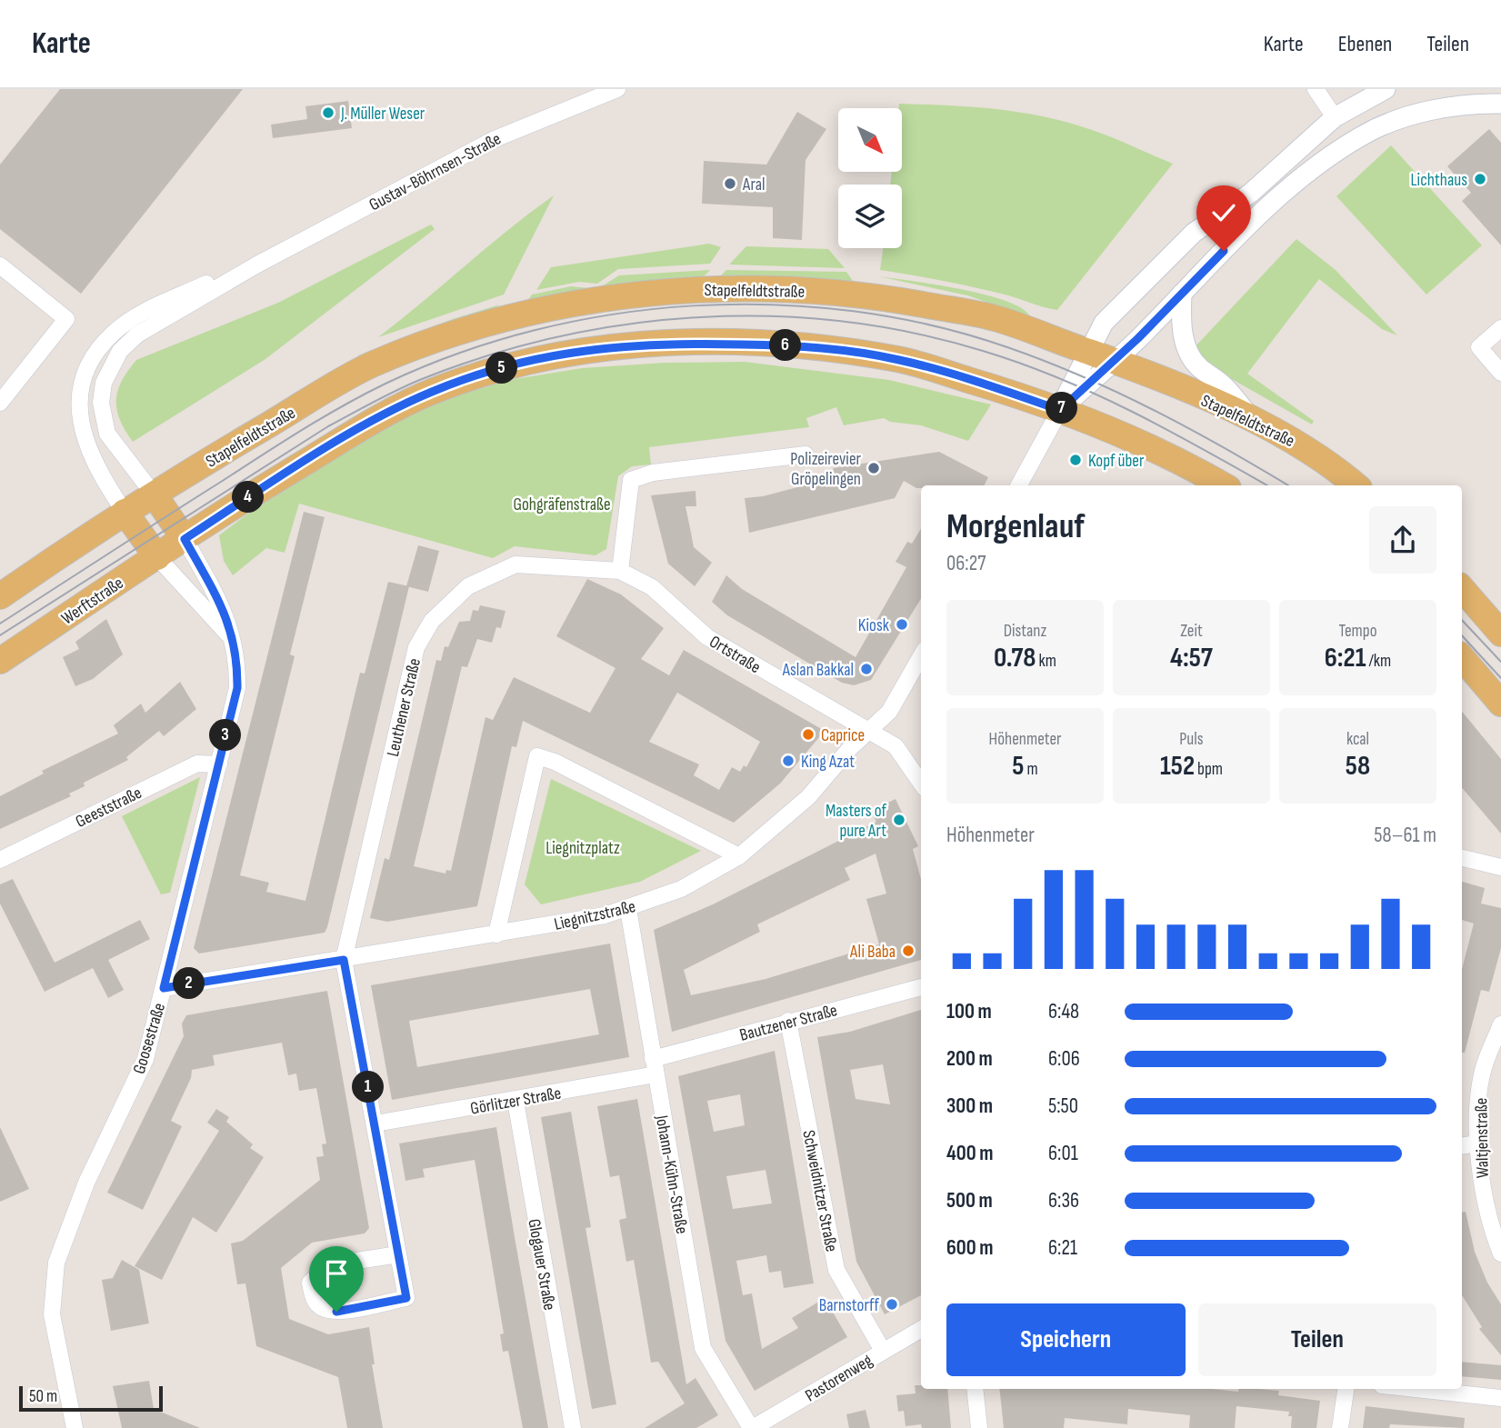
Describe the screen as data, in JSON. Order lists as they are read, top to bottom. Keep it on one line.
{"streets":{"main road":["Stapelfeldtstraße","Werftstraße"],"street":["Gustav-Böhrnsen-Straße","Ortstraße","Leuthener Straße","Geeststraße","Liegnitzstraße","Bautzener Straße","Goosestraße","Görlitzer Straße","Waltjenstraße","Johann-Kühn-Straße","Schweidnitzer Straße","Glogauer Straße","Pastorenweg"]},"crossings":[["Gustav-Böhrnsen-Straße","Stapelfeldtstraße"],["Werftstraße","Goosestraße"],["Ortstraße","Leuthener Straße"],["Ortstraße","Liegnitzstraße"],["Leuthener Straße","Liegnitzstraße"],["Geeststraße","Goosestraße"],["Liegnitzstraße","Goosestraße"],["Liegnitzstraße","Johann-Kühn-Straße"],["Bautzener Straße","Görlitzer Straße"],["Bautzener Straße","Johann-Kühn-Straße"],["Bautzener Straße","Schweidnitzer Straße"],["Görlitzer Straße","Johann-Kühn-Straße"],["Görlitzer Straße","Glogauer Straße"],["Johann-Kühn-Straße","Pastorenweg"],["Schweidnitzer Straße","Pastorenweg"]],"parks":["Gohgräfenstraße","Liegnitzplatz"],"places":["J. Müller Weser","Lichthaus","Aral","Kopf über","Polizeirevier Gröpelingen","Kiosk","Aslan Bakkal","Caprice","King Azat","Masters of pure Art","Ali Baba","Barnstorff"],"scale_bar":"50 m","north":"bottom right","page":{"header":"Karte","nav":["Karte","Ebenen","Teilen"],"pins":["6","5","7","4","3","2","1"],"heading":["Morgenlauf","06:27"],"stats":[["Distanz","0.78 km"],["Zeit","4:57"],["Tempo","6:21 /km"],["Höhenmeter","5 m"],["Puls","152 bpm"],["kcal","58"]],"chart":["Höhenmeter","58–61 m"],"list":[{"name":"100 m","note":"6:48"},{"name":"200 m","note":"6:06"},{"name":"300 m","note":"5:50"},{"name":"400 m","note":"6:01"},{"name":"500 m","note":"6:36"},{"name":"600 m","note":"6:21"}],"buttons":["Speichern","Teilen"],"scale":"50 m"}}
